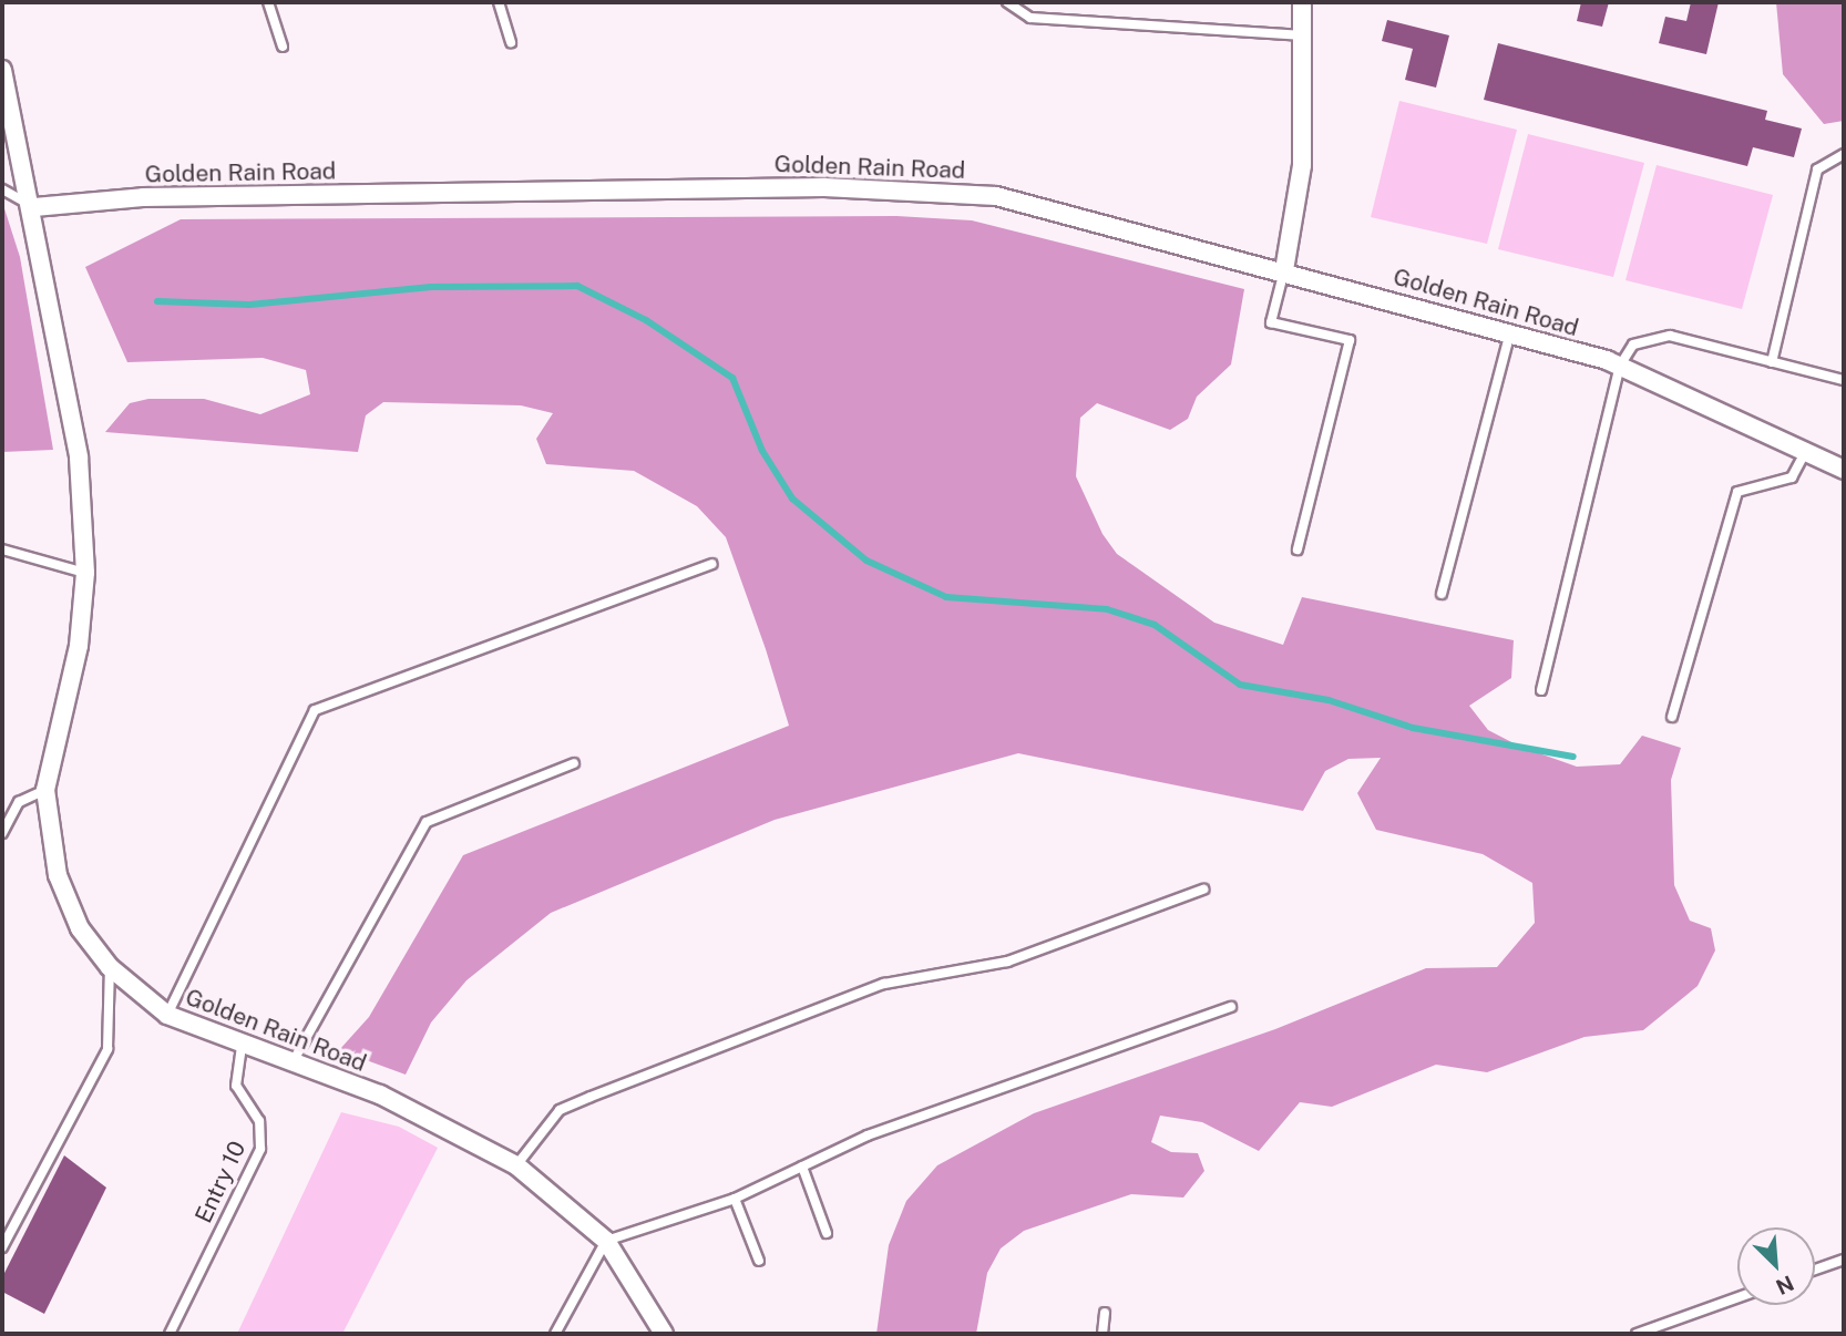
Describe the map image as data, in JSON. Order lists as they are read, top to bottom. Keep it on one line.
{"streets":{"street":["Golden Rain Road"],"lane":["Entry 10"]},"crossings":[["Golden Rain Road","Entry 10"]],"north":"bottom right"}
